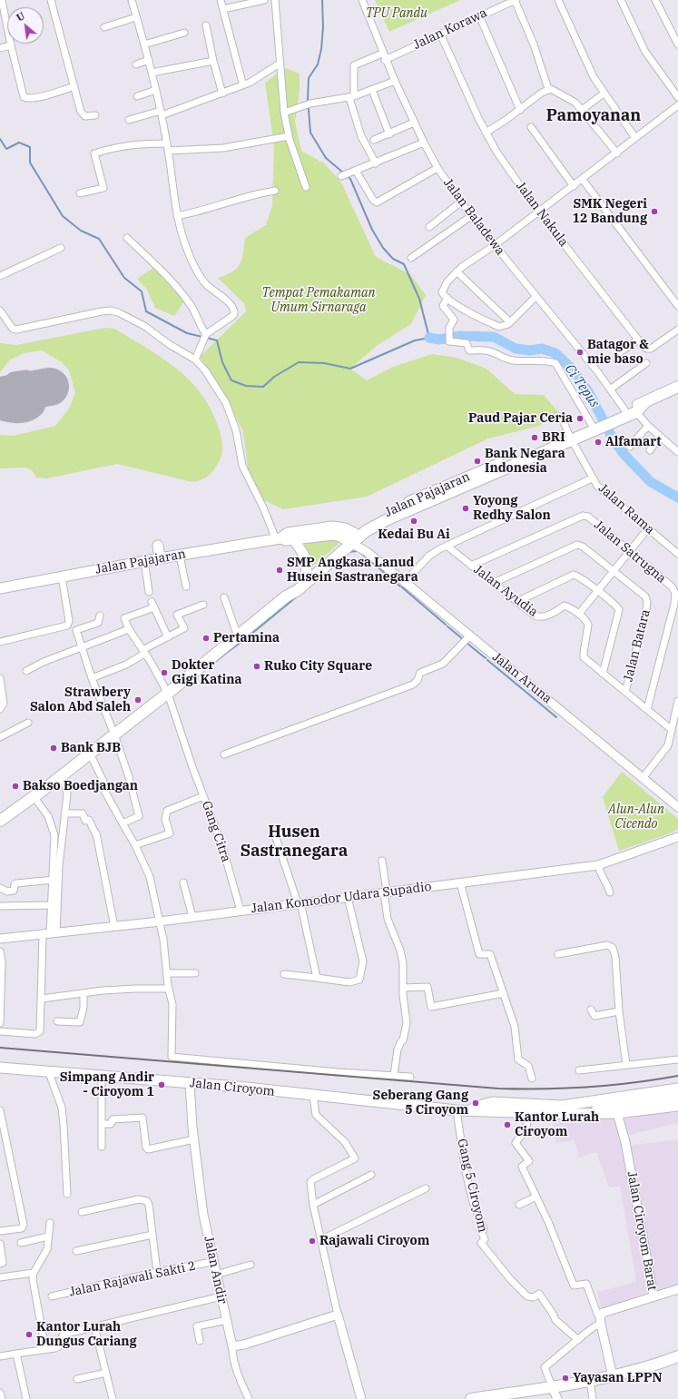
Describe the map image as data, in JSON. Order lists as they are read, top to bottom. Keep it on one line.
{"streets":{"main road":["Jalan Pajajaran","Jalan Ciroyom"],"street":["Jalan Korawa","Jalan Nakula","Jalan Baladewa","Jalan Rama","Jalan Satrugna","Jalan Ayudia","Jalan Batara","Jalan Aruna","Gang Citra","Jalan Komodor Udara Supadio","Gang 5 Ciroyom","Jalan Ciroyom Barat","Jalan Andir","Jalan Rajawali Sakti 2"]},"crossings":[["Jalan Korawa","Jalan Nakula"],["Jalan Korawa","Jalan Baladewa"],["Jalan Baladewa","Jalan Pajajaran"],["Jalan Pajajaran","Jalan Rama"],["Jalan Pajajaran","Jalan Aruna"],["Jalan Satrugna","Jalan Ayudia"],["Gang Citra","Jalan Komodor Udara Supadio"],["Jalan Ciroyom","Gang 5 Ciroyom"],["Jalan Ciroyom","Jalan Ciroyom Barat"],["Jalan Ciroyom","Jalan Andir"],["Jalan Andir","Jalan Rajawali Sakti 2"]],"districts":["Pamoyanan","Husen Sastranegara"],"water":["Ci Tepus"],"parks":["TPU Pandu","Tempat Pemakaman Umum Sirnaraga","Alun-Alun Cicendo"],"places":["SMK Negeri 12 Bandung","Batagor & mie baso","Paud Pajar Ceria","BRI","Alfamart","Bank Negara Indonesia","Yoyong Redhy Salon","Kedai Bu Ai","SMP Angkasa Lanud Husein Sastranegara","Pertamina","Ruko City Square","Dokter Gigi Katina","Strawbery Salon Abd Saleh","Bank BJB","Bakso Boedjangan","Simpang Andir - Ciroyom 1","Seberang Gang 5 Ciroyom","Kantor Lurah Ciroyom","Rajawali Ciroyom","Kantor Lurah Dungus Cariang","Yayasan LPPN"],"north":"top left"}
